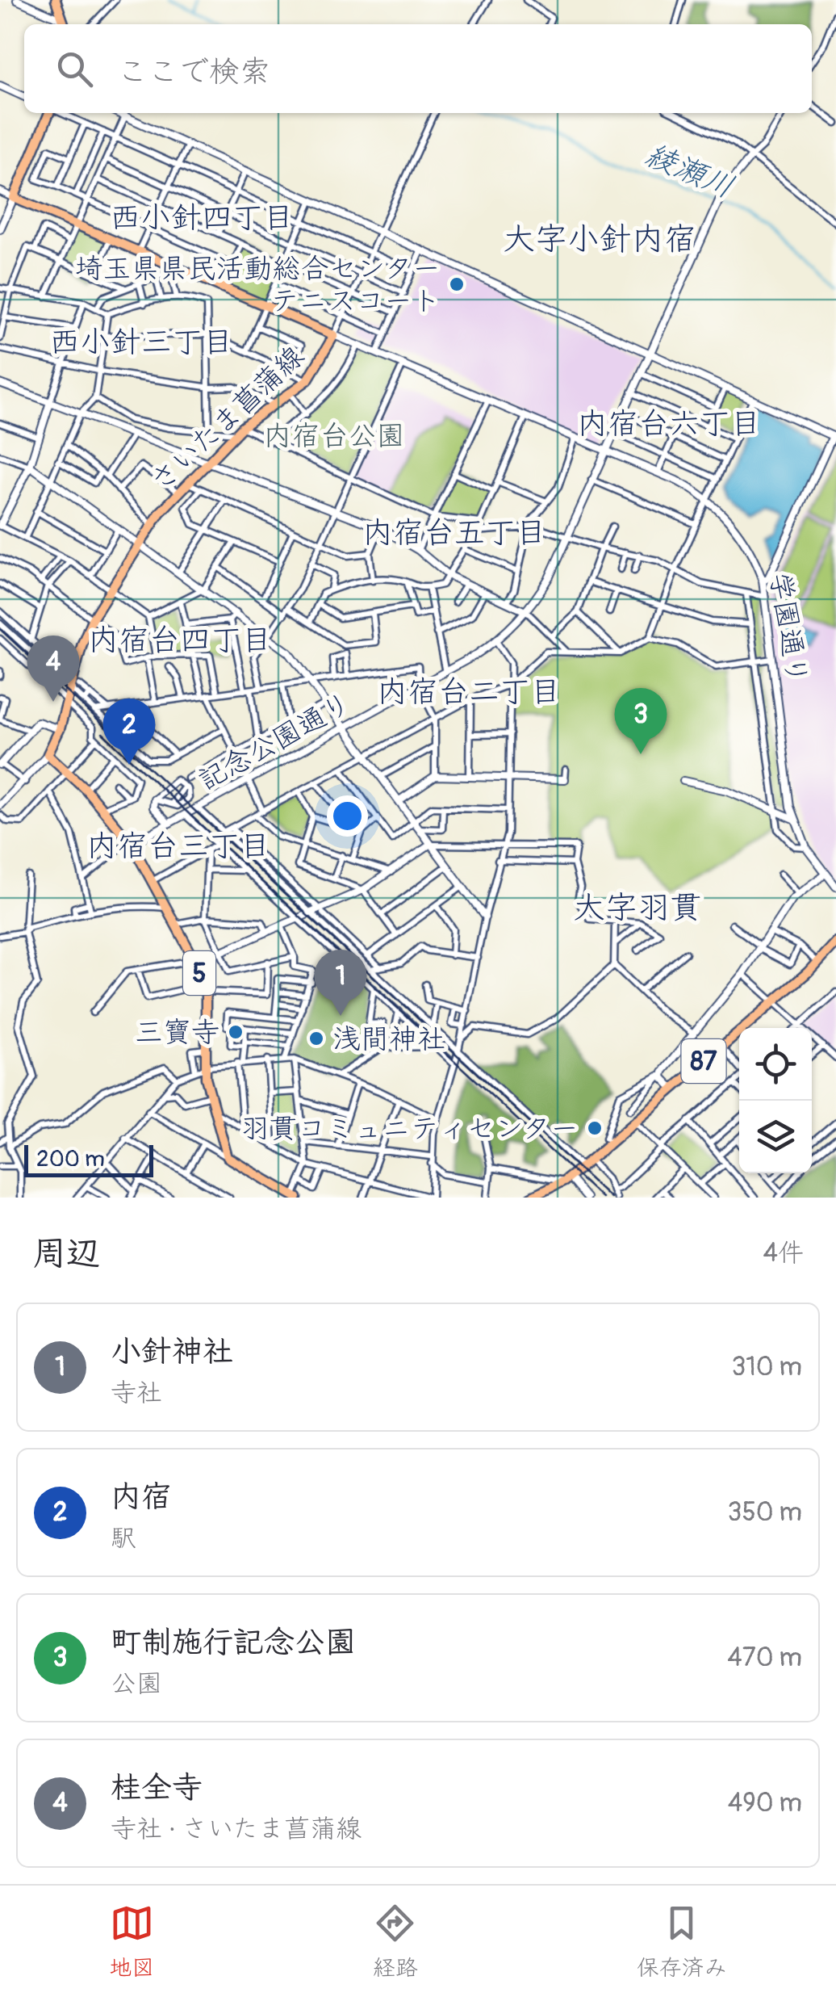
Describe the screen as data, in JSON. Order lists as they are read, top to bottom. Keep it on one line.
{"streets":{"main road":["さいたま菖蒲線","5","87"],"street":["学園通り","記念公園通り"]},"crossings":[["さいたま菖蒲線","学園通り"],["さいたま菖蒲線","5"],["学園通り","記念公園通り"],["記念公園通り","5"]],"districts":["西小針四丁目","大字小針内宿","西小針三丁目","内宿台六丁目","内宿台五丁目","内宿台四丁目","内宿台二丁目","内宿台三丁目","大字羽貫"],"water":["綾瀬川"],"parks":["内宿台公園"],"places":["埼玉県県民活動総合センター テニスコート","三寶寺","浅間神社","羽貫コミュニティセンター"],"scale_bar":"200 m","page":{"search":"ここで検索","pins":["4","3","2","1"],"scale":"200 m","heading":["周辺","4件"],"list":[{"mark":"1","name":"小針神社","note":"寺社","value":"310 m"},{"mark":"2","name":"内宿","note":"駅","value":"350 m"},{"mark":"3","name":"町制施行記念公園","note":"公園","value":"470 m"},{"mark":"4","name":"桂全寺","note":"寺社 · さいたま菖蒲線","value":"490 m"}],"nav":["地図","経路","保存済み"]}}
